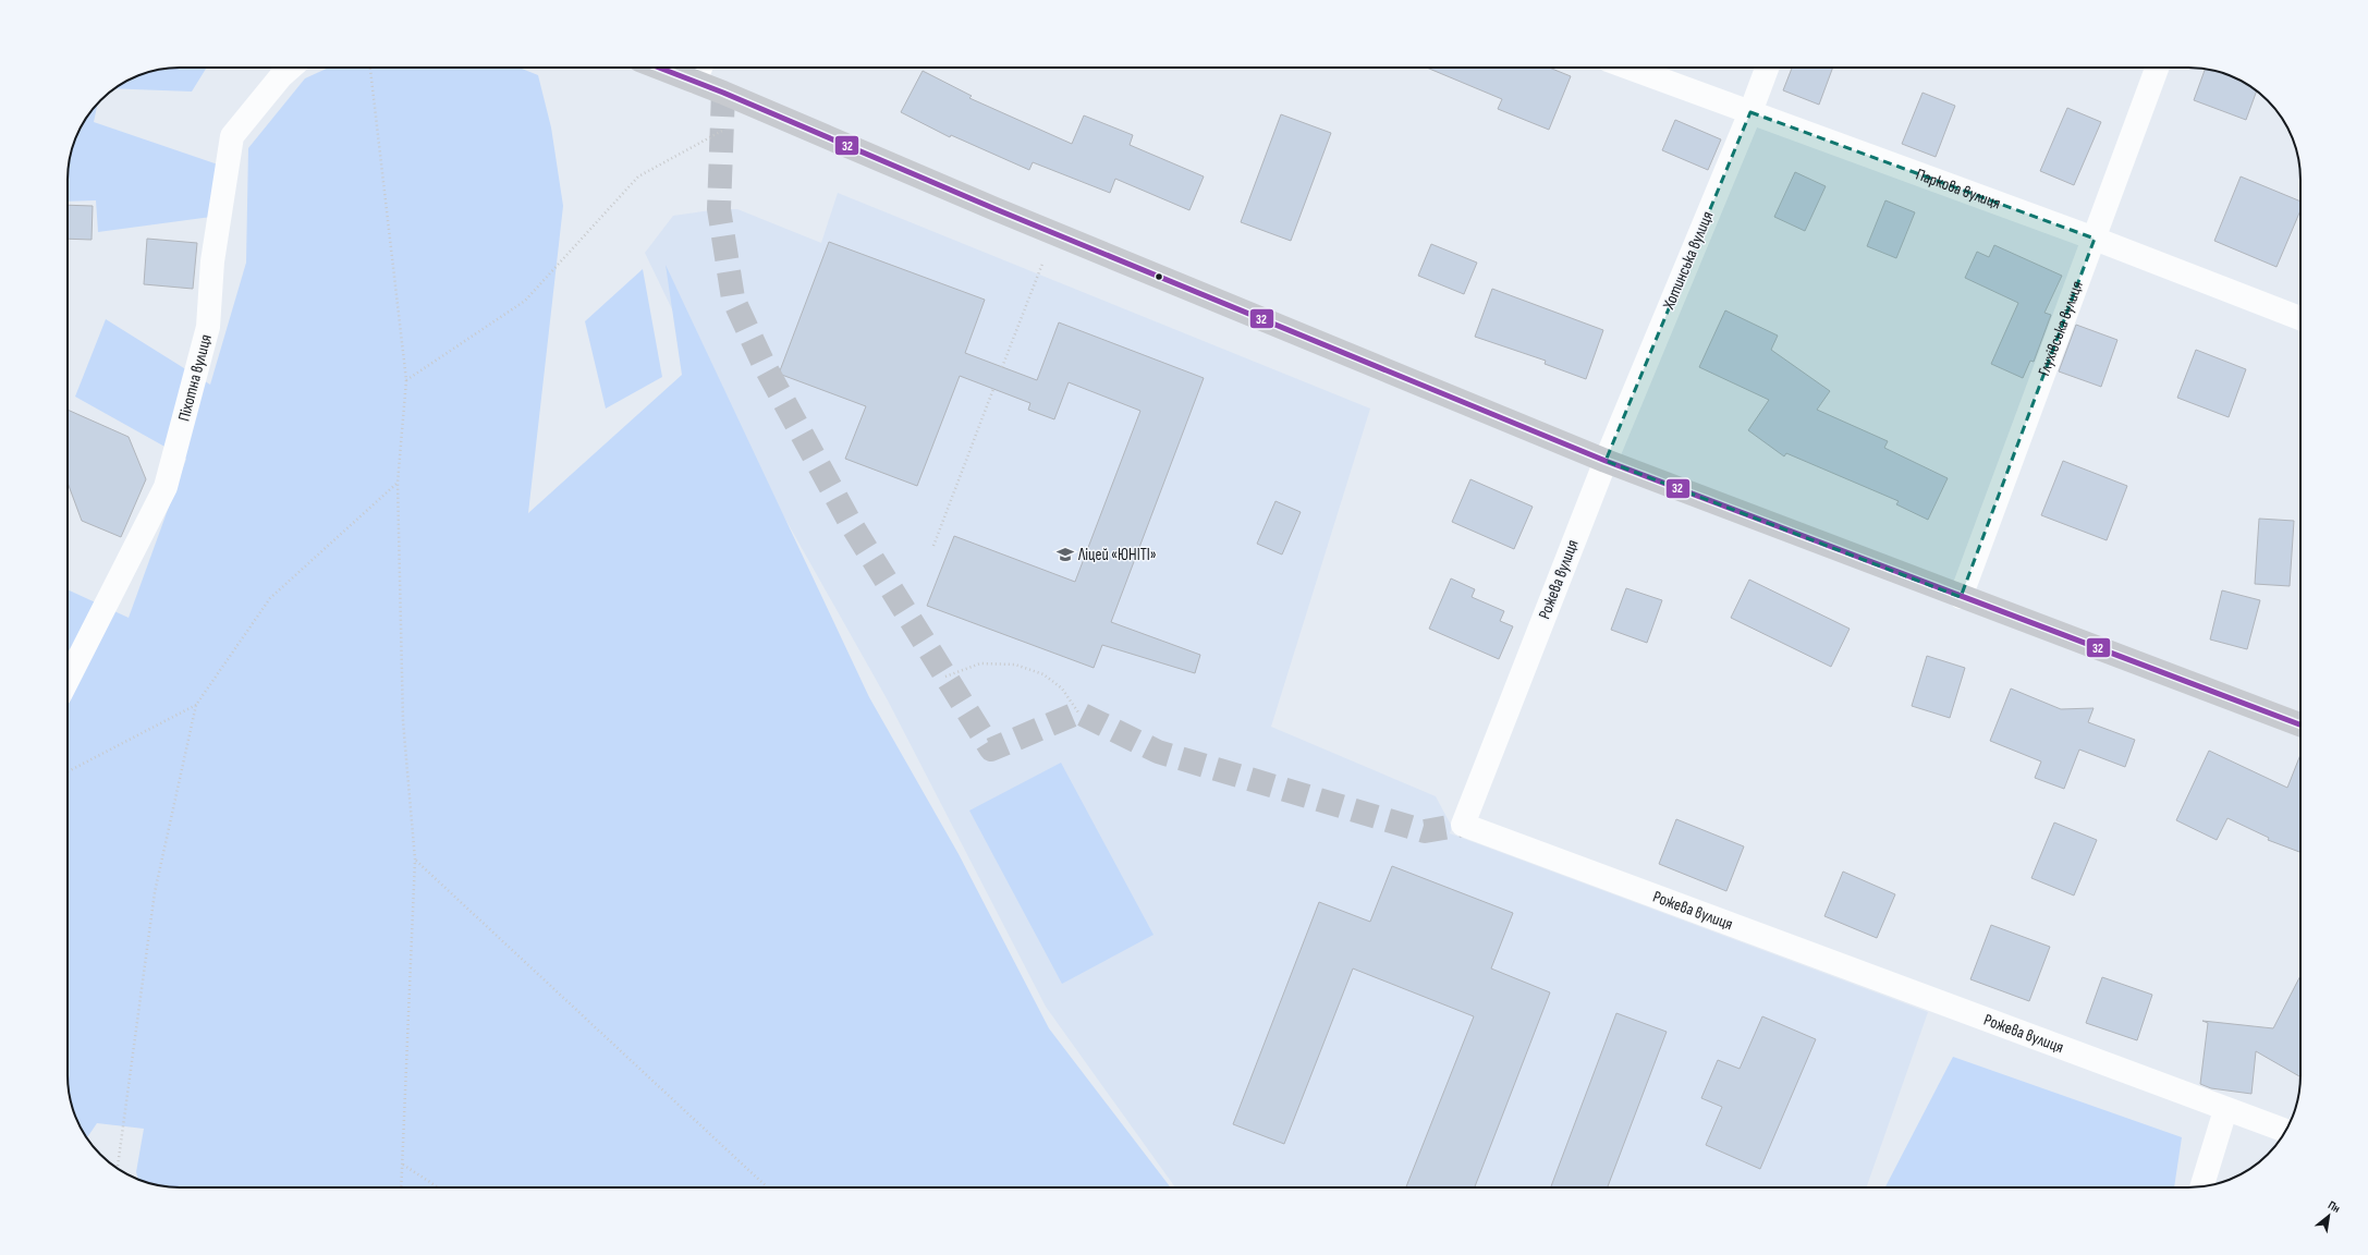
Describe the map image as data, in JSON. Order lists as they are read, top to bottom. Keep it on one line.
{"streets":{"street":["Паркова вулиця","Хотинська вулиця","Глухівська вулиця","Піхотна вулиця","Рожева вулиця"]},"crossings":[["Паркова вулиця","Хотинська вулиця"],["Паркова вулиця","Глухівська вулиця"],["Хотинська вулиця","Рожева вулиця"]],"places":{"school or university":["Ліцей «ЮНІТІ»"]},"lines":["transit line 32"],"north":"top right"}
